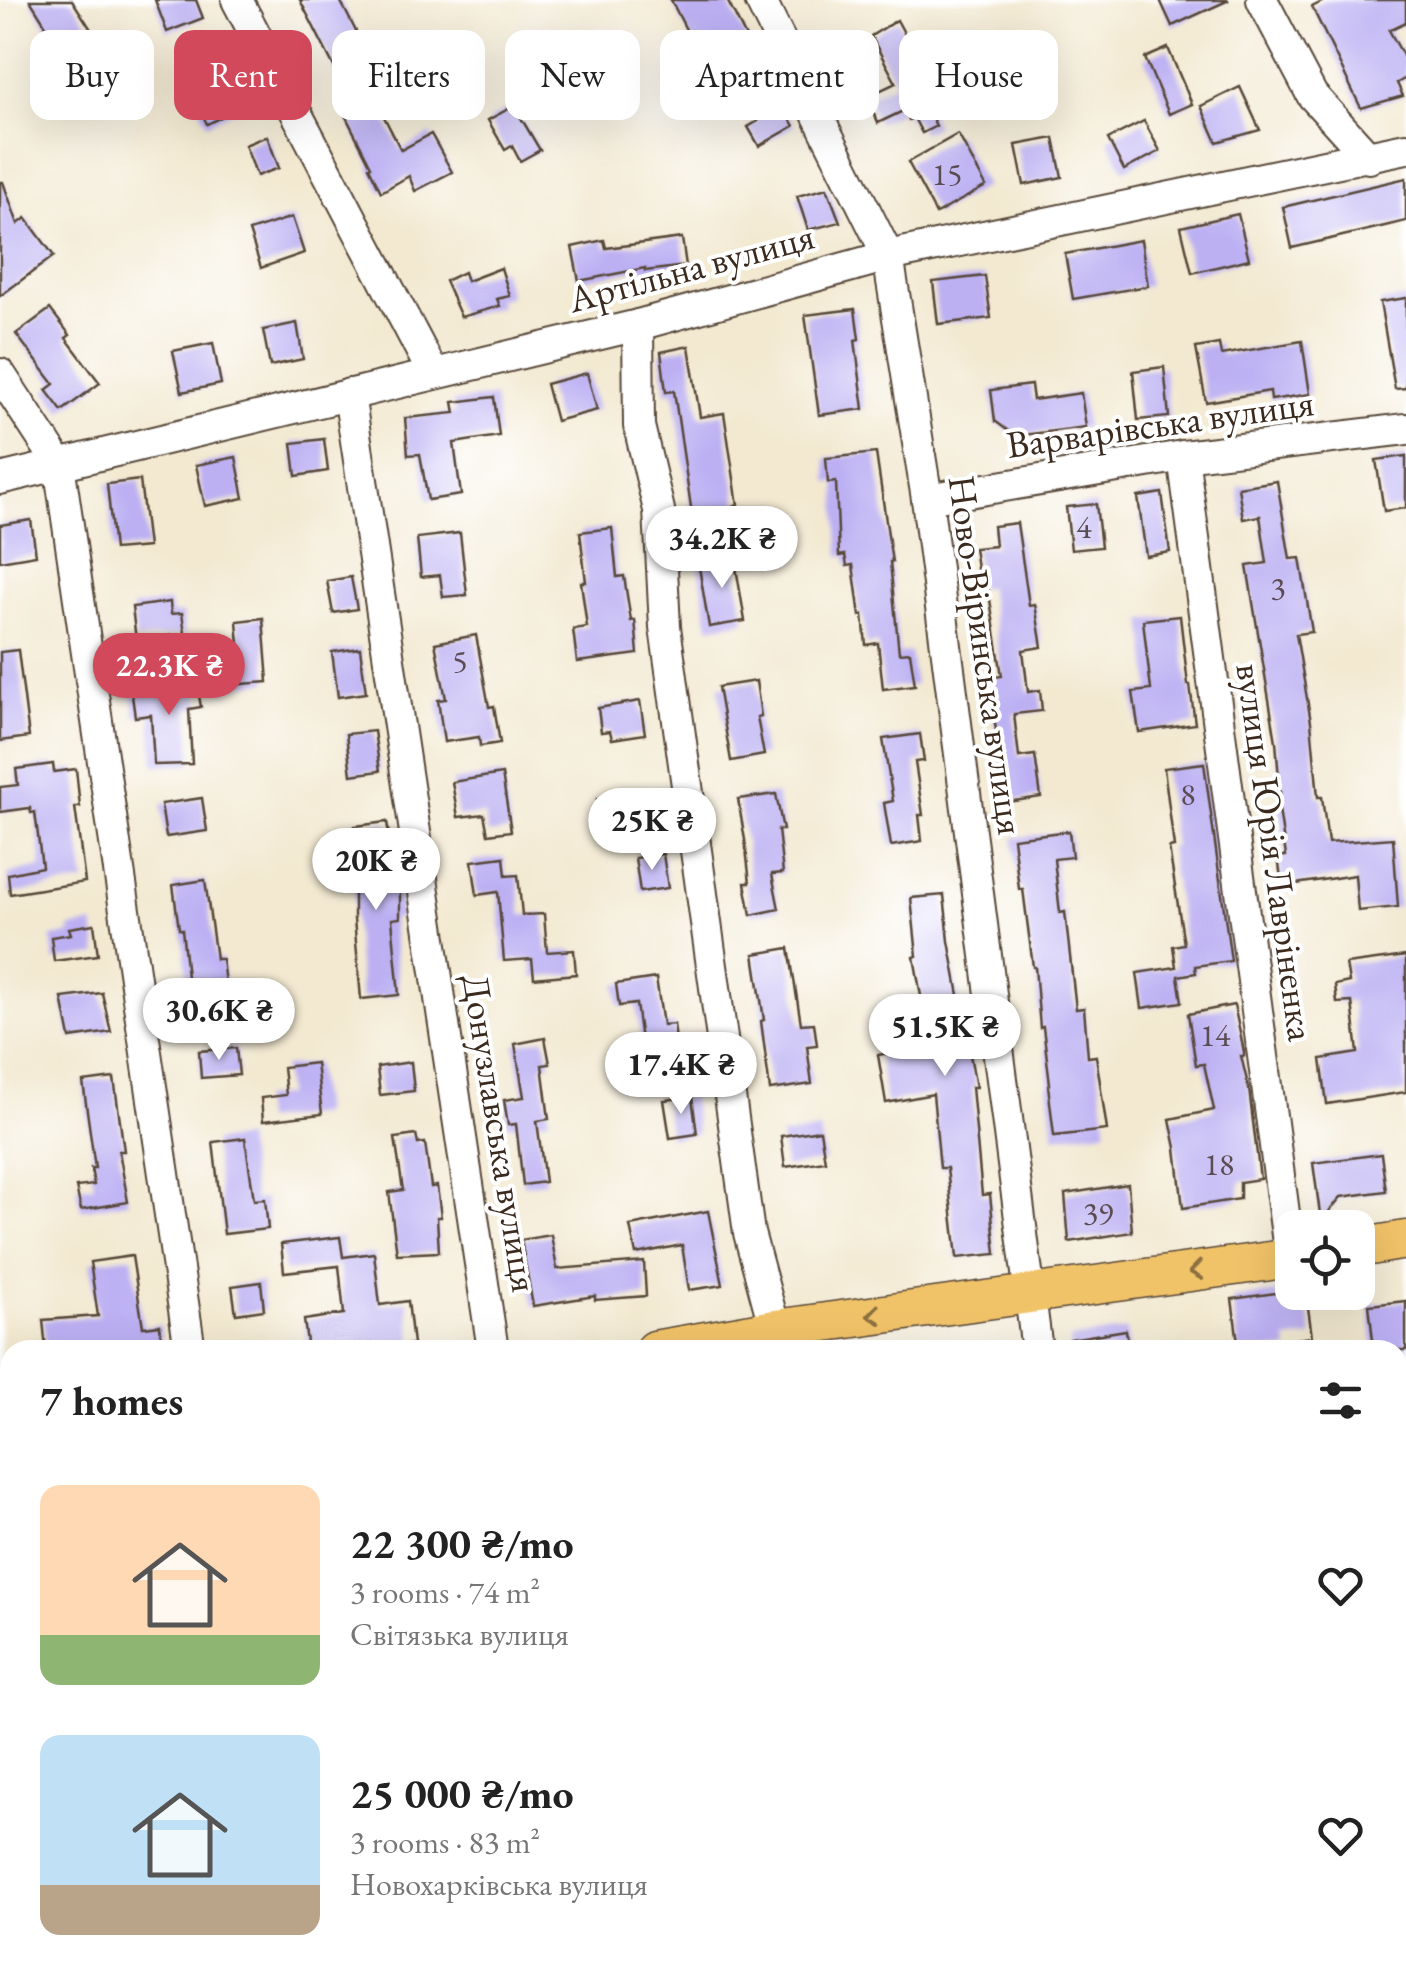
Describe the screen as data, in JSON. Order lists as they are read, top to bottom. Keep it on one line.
{"streets":{"street":["Артільна вулиця","Варварівська вулиця","Ново-Віринська вулиця","вулиця Юрія Лавріненка","Донузлавська вулиця"]},"crossings":[["Артільна вулиця","Ново-Віринська вулиця"],["Артільна вулиця","Донузлавська вулиця"],["Варварівська вулиця","Ново-Віринська вулиця"],["Варварівська вулиця","вулиця Юрія Лавріненка"]],"house_numbers":["15","4","3","5","8","14","18","39"],"page":{"chip":["Buy","Rent","Filters","New","Apartment","House"],"price":["34.2K ₴","22.3K ₴","25K ₴","20K ₴","30.6K ₴","51.5K ₴","17.4K ₴"],"heading":"7 homes","list":[{"name":"22 300 ₴/mo","note":"3 rooms · 74 m² · Світязька вулиця"},{"name":"25 000 ₴/mo","note":"3 rooms · 83 m² · Новохарківська вулиця"}]}}
